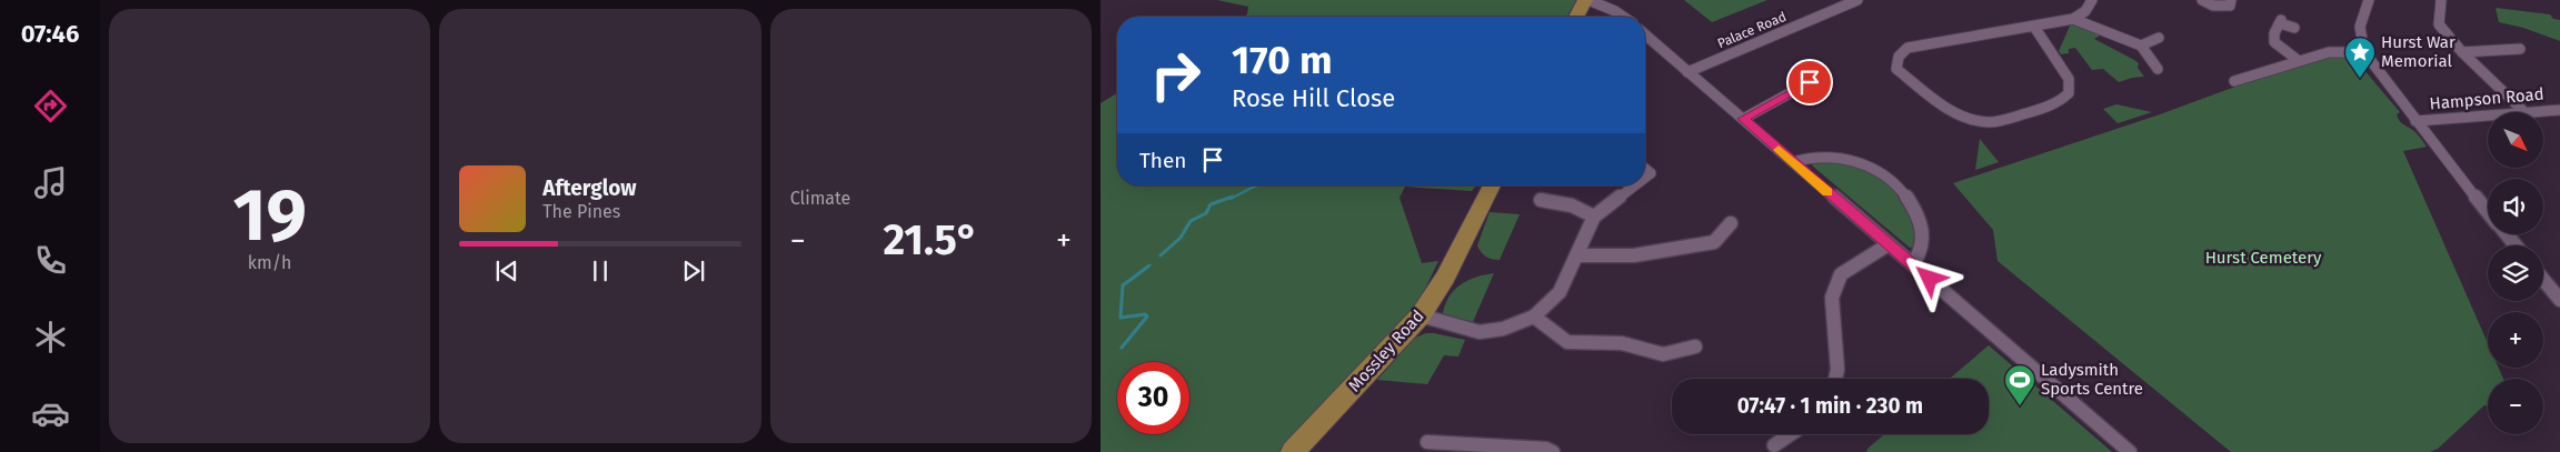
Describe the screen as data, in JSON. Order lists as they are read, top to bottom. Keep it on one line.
{"streets":{"main road":["Mossley Road"],"street":["Palace Road","Hampson Road"]},"parks":["Hurst Cemetery"],"places":{"place":["Hurst War Memorial"],"sports":["Ladysmith Sports Centre"]},"north":"bottom right","page":{"tabs":"07:46","tile":[["19","km/h"],"Climate"],"turn":["170 m","Rose Hill Close"],"map_buttons":["+","−"],"then":"Then","song":["Afterglow","The Pines"],"heat":["−","21.5°","+"],"limit":"30","trip":"07:47 · 1 min · 230 m"}}
